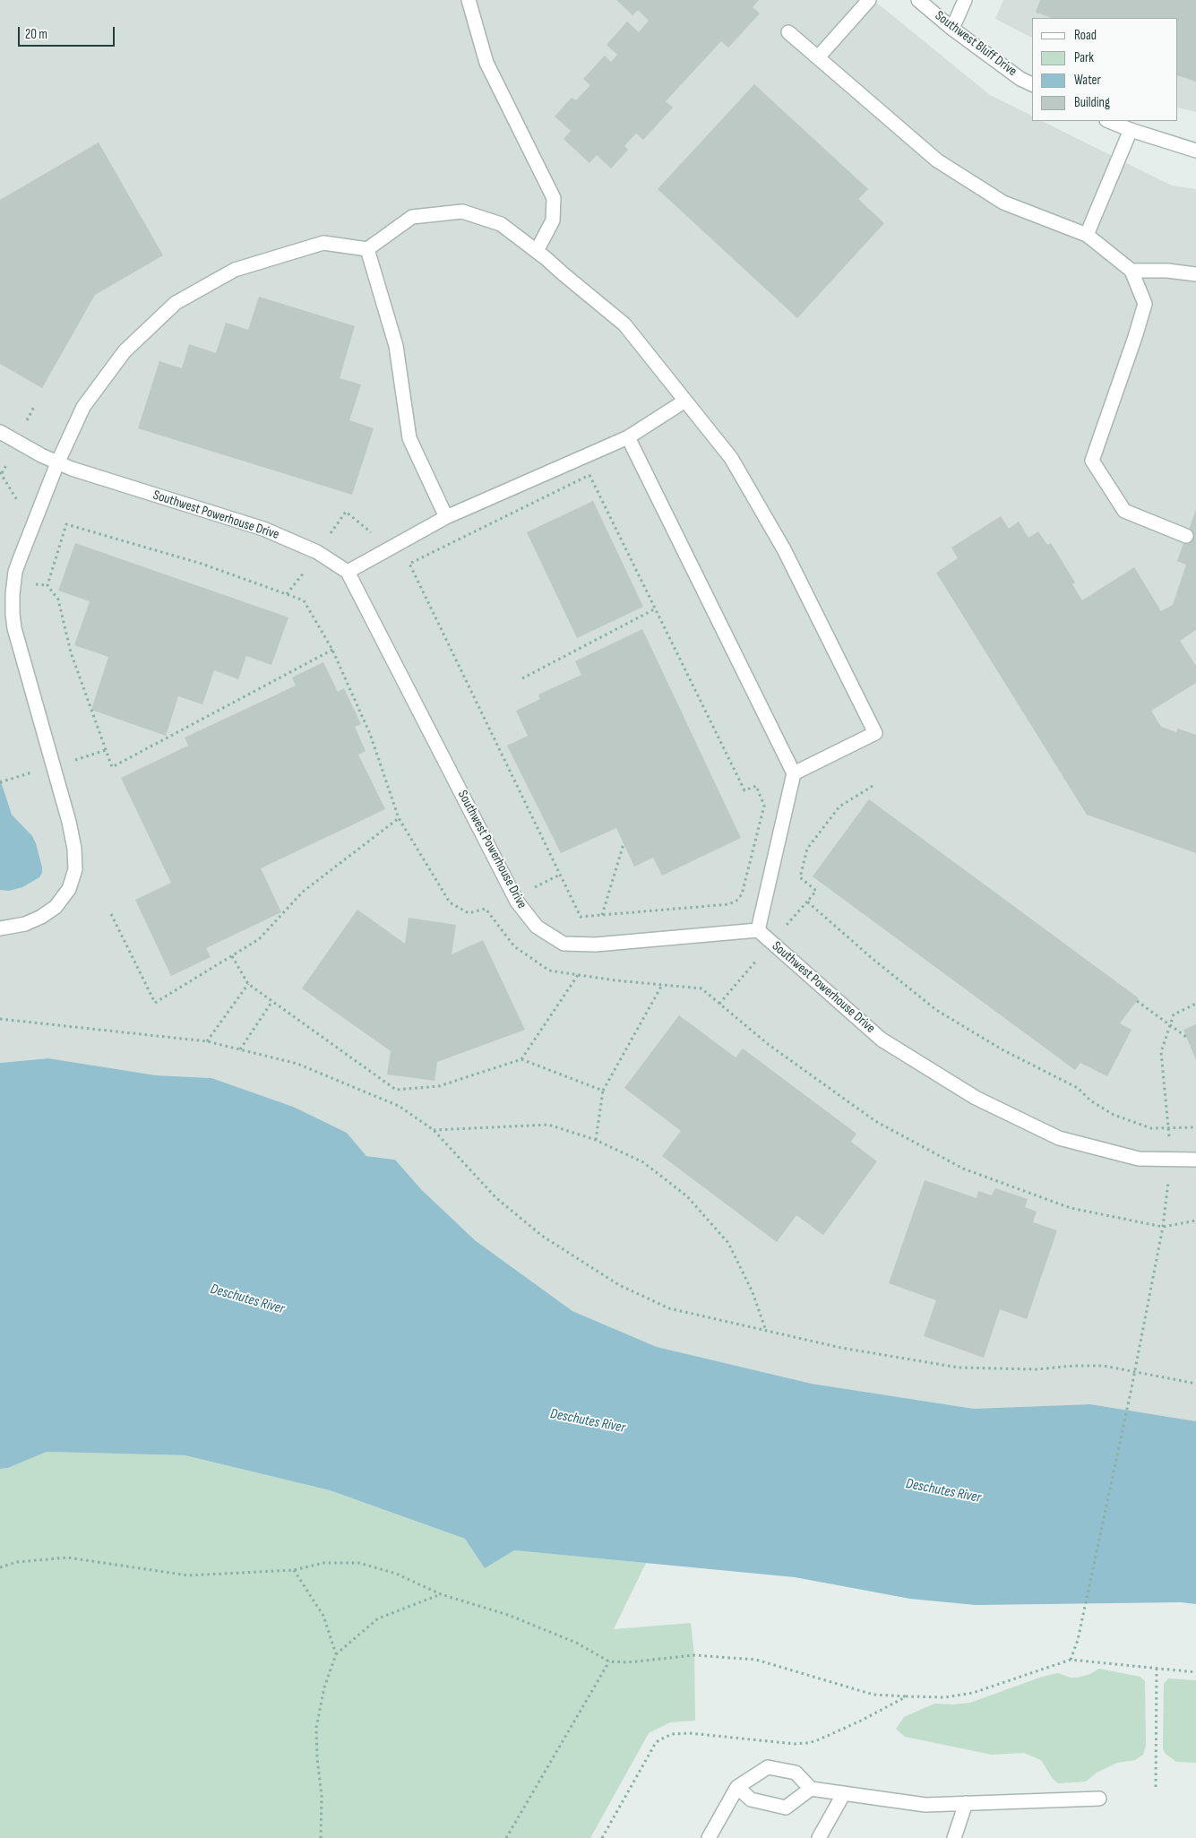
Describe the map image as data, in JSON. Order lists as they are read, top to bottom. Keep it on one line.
{"streets":{"street":["Southwest Bluff Drive","Southwest Powerhouse Drive"]},"water":["Deschutes River"],"legend":["Road","Park","Water","Building"],"scale_bar":"20 m"}
